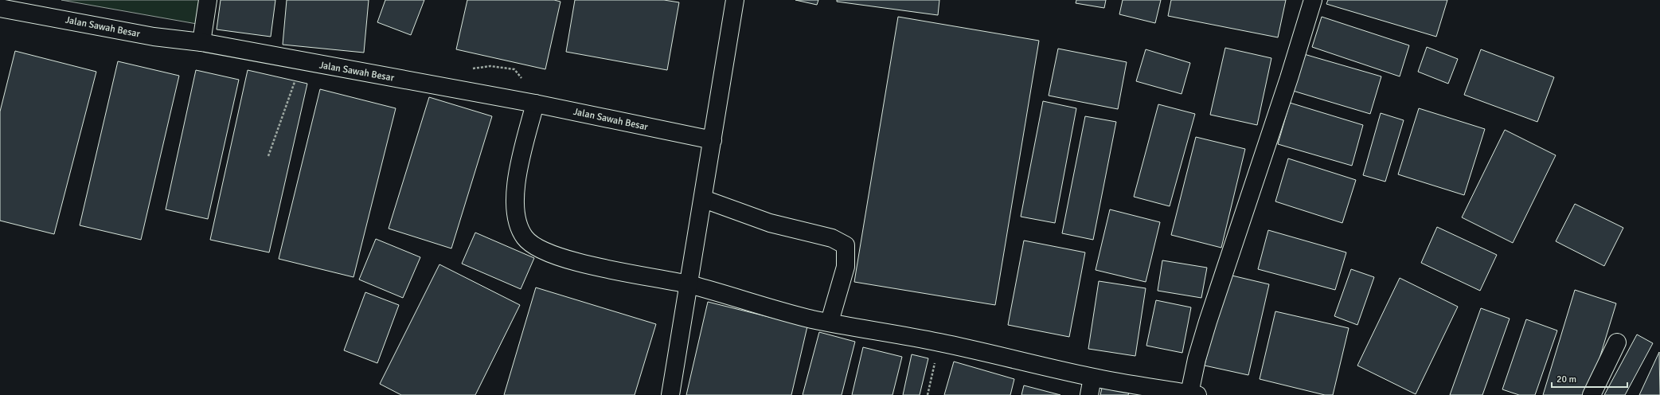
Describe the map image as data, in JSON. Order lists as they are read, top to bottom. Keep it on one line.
{"streets":{"street":["Jalan Sawah Besar"]},"scale_bar":"20 m"}
